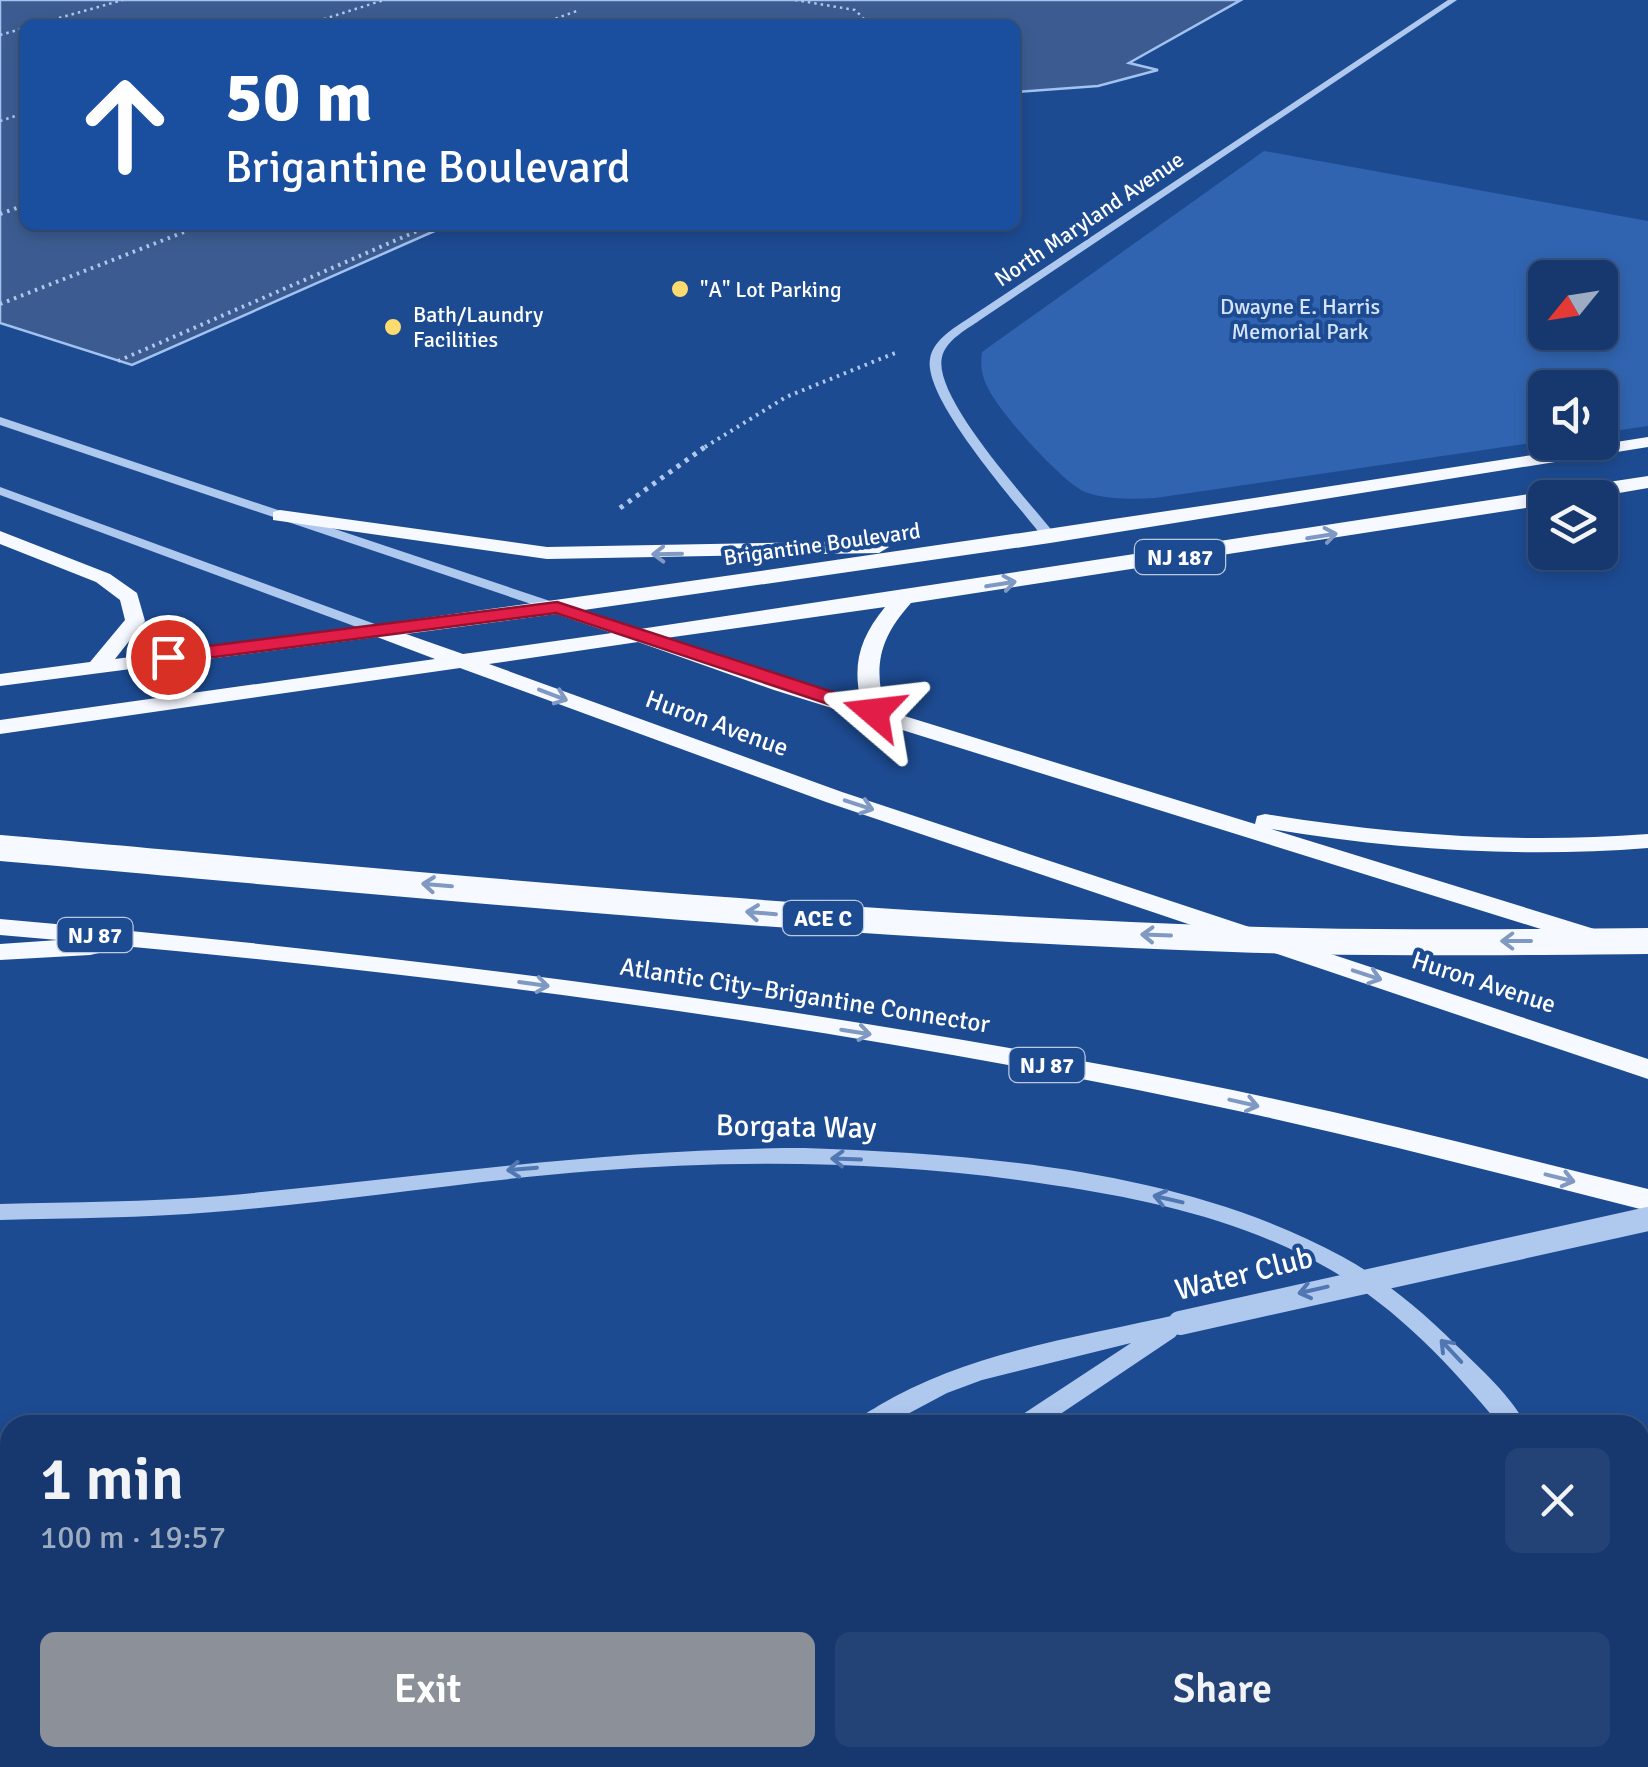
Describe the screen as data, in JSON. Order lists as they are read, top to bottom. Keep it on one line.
{"streets":{"main road":["Brigantine Boulevard","NJ 187","Huron Avenue","ACE C","NJ 87","Atlantic City–Brigantine Connector"],"street":["North Maryland Avenue","Borgata Way","Water Club"]},"crossings":[["North Maryland Avenue","Brigantine Boulevard"],["Brigantine Boulevard","Huron Avenue"],["NJ 187","Huron Avenue"]],"one_way":["Huron Avenue","Borgata Way","Water Club"],"parks":["Dwayne E. Harris Memorial Park"],"places":["\"A\" Lot Parking","Bath/Laundry Facilities"],"north":"bottom left","page":{"turn":["50 m","Brigantine Boulevard"],"heading":["1 min","100 m · 19:57"],"buttons":["Exit","Share"]}}
